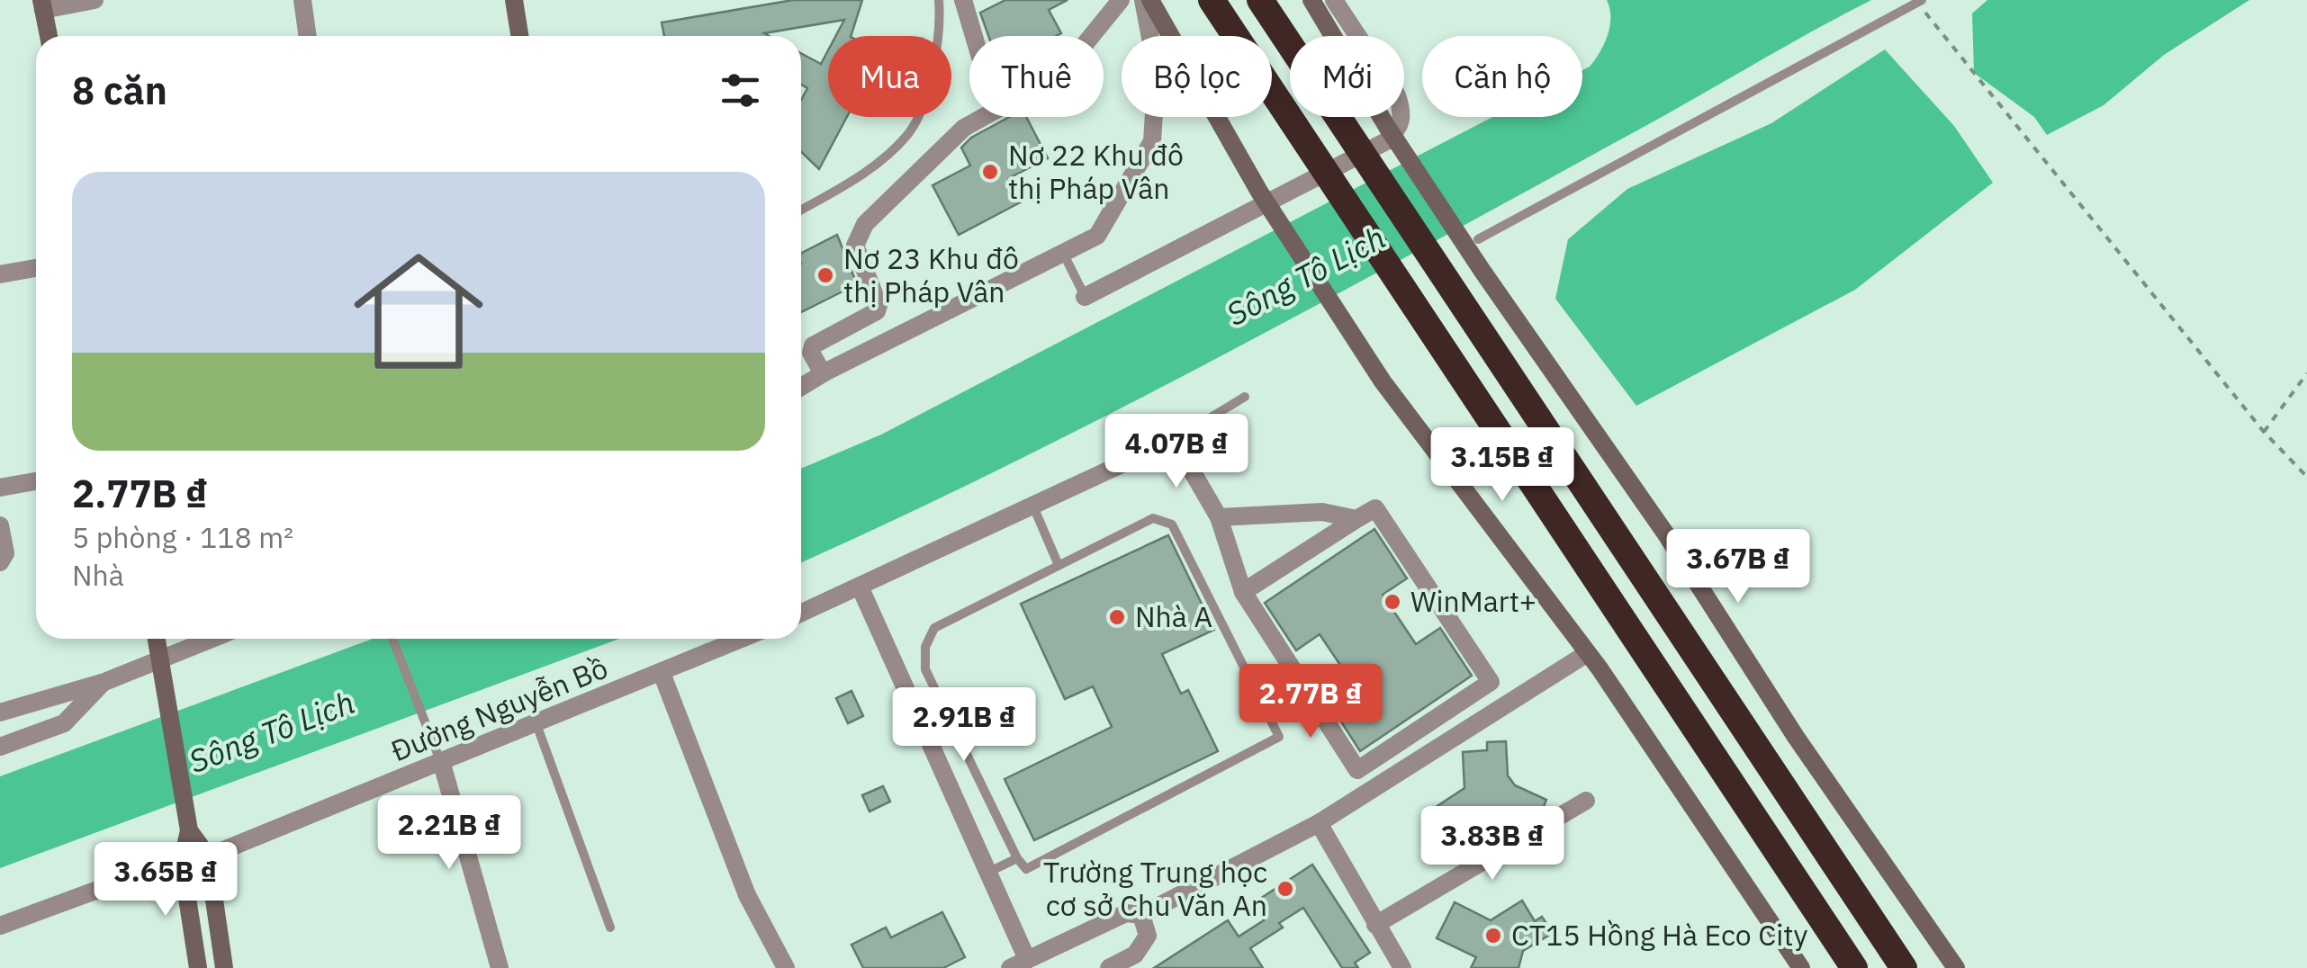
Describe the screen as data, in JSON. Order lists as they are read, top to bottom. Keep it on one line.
{"streets":{"street":["Đường Nguyễn Bồ"]},"water":["Sông Tô Lịch"],"places":["Nơ 22 Khu đô thị Pháp Vân","Nơ 23 Khu đô thị Pháp Vân","WinMart+","Nhà A","Trường Trung học cơ sở Chu Văn An","CT15 Hồng Hà Eco City"],"page":{"chip":["Mua","Thuê","Bộ lọc","Mới","Căn hộ"],"heading":"8 căn","list":[{"name":"2.77B ₫","note":"5 phòng · 118 m² · Nhà"}],"price":["4.07B ₫","3.15B ₫","3.67B ₫","2.77B ₫","2.91B ₫","2.21B ₫","3.83B ₫","3.65B ₫"]}}
